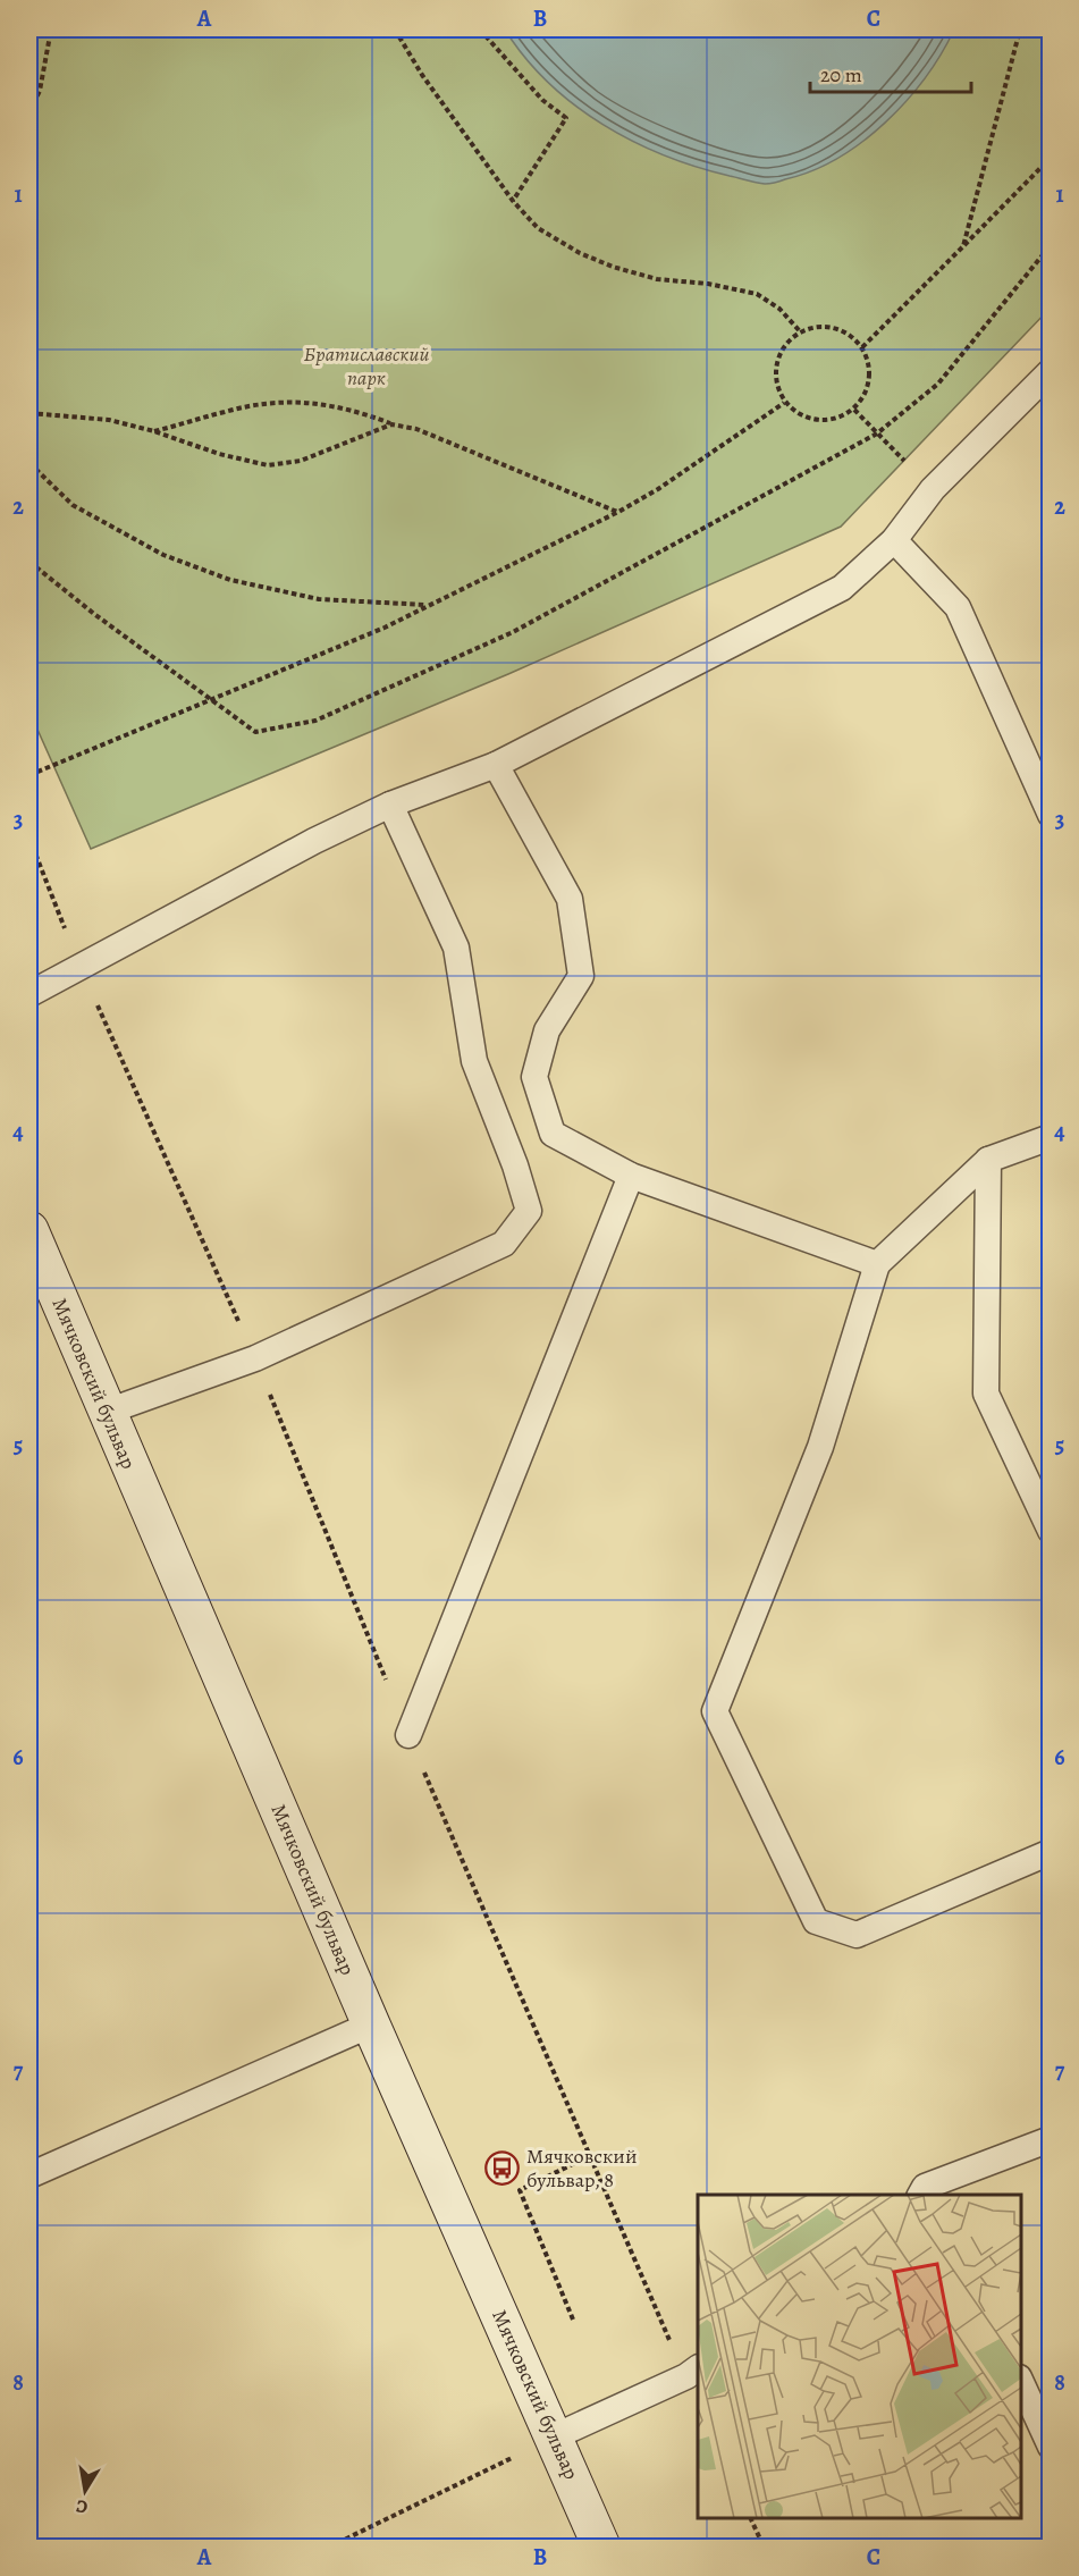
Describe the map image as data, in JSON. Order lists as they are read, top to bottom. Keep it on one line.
{"streets":{"street":["Мячковский бульвар"]},"parks":["Братиславский парк"],"places":{"bus stop":["Мячковский бульвар, 8"]},"scale_bar":"20 m","north":"bottom","grid":{"columns":["A","B","C"],"rows":["1","2","3","4","5","6","7","8"]}}
